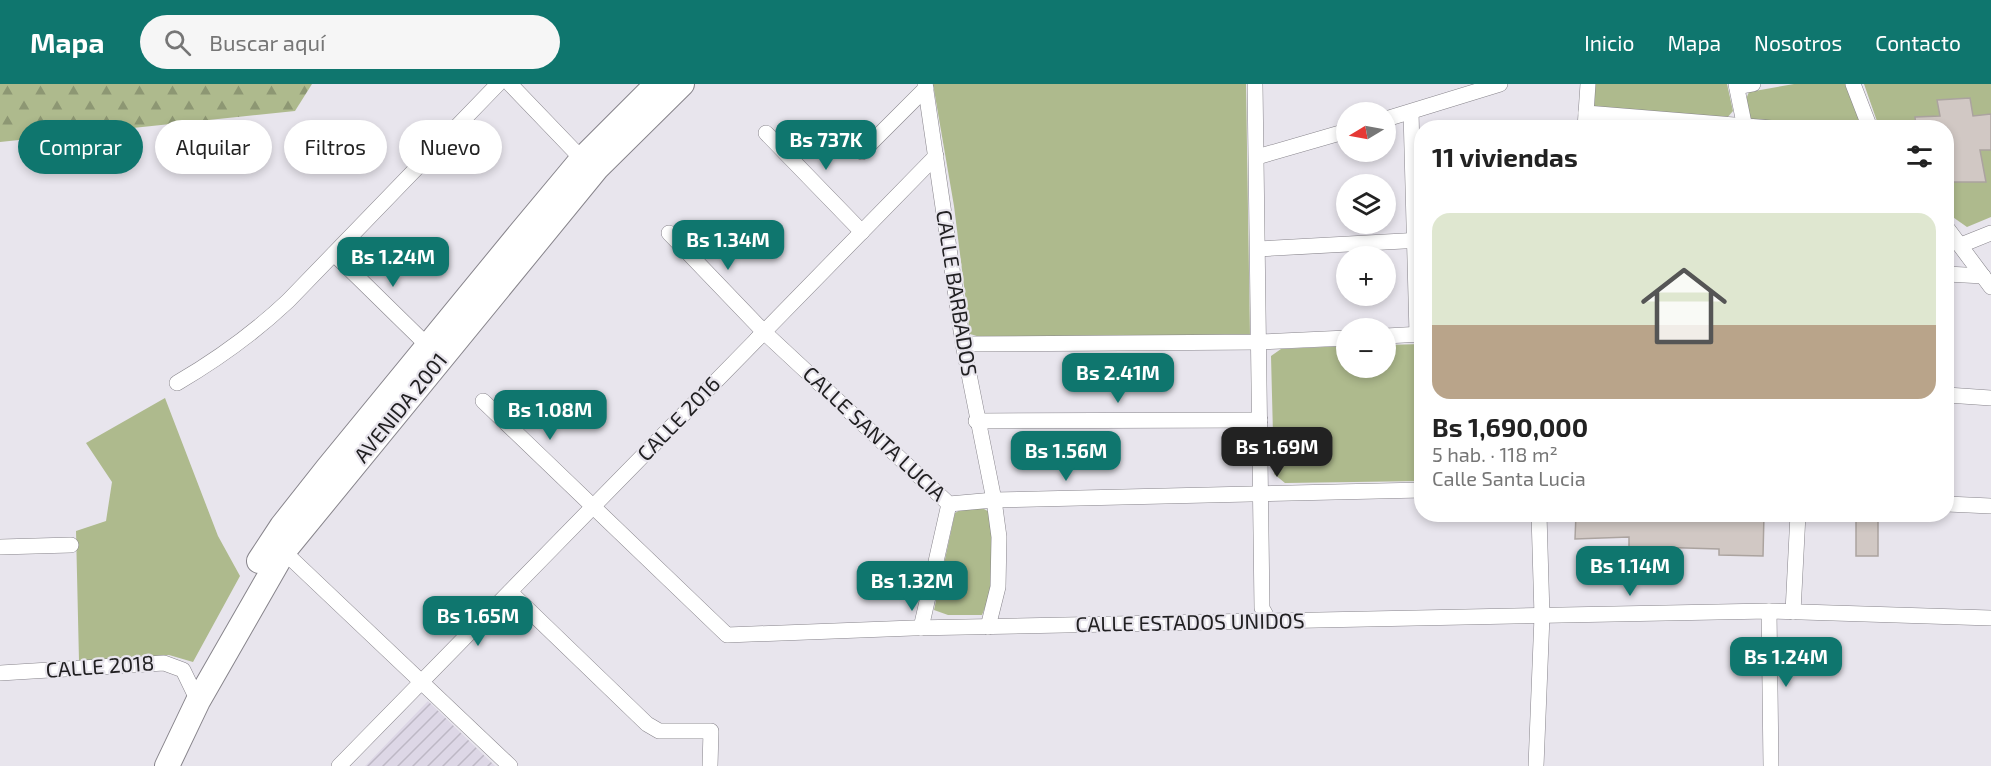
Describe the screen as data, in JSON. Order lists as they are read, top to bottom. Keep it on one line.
{"streets":{"main road":["AVENIDA 2001"],"street":["CALLE BARBADOS","CALLE 2016","CALLE SANTA LUCIA","CALLE ESTADOS UNIDOS","CALLE 2018"]},"crossings":[["CALLE BARBADOS","CALLE 2016"],["CALLE BARBADOS","CALLE SANTA LUCIA"],["CALLE BARBADOS","CALLE ESTADOS UNIDOS"],["AVENIDA 2001","CALLE 2018"],["CALLE 2016","CALLE SANTA LUCIA"],["CALLE 2016","CALLE ESTADOS UNIDOS"]],"north":"left","page":{"header":"Mapa","search":"Buscar aquí","nav":["Inicio","Mapa","Nosotros","Contacto"],"map_buttons":["+","−"],"price":["Bs 737K","Bs 1.34M","Bs 1.24M","Bs 2.41M","Bs 1.08M","Bs 1.69M","Bs 1.56M","Bs 1.14M","Bs 1.32M","Bs 1.65M","Bs 1.24M"],"chip":["Comprar","Alquilar","Filtros","Nuevo"],"heading":"11 viviendas","list":[{"name":"Bs 1,690,000","note":"5 hab. · 118 m² · Calle Santa Lucia"}]}}
